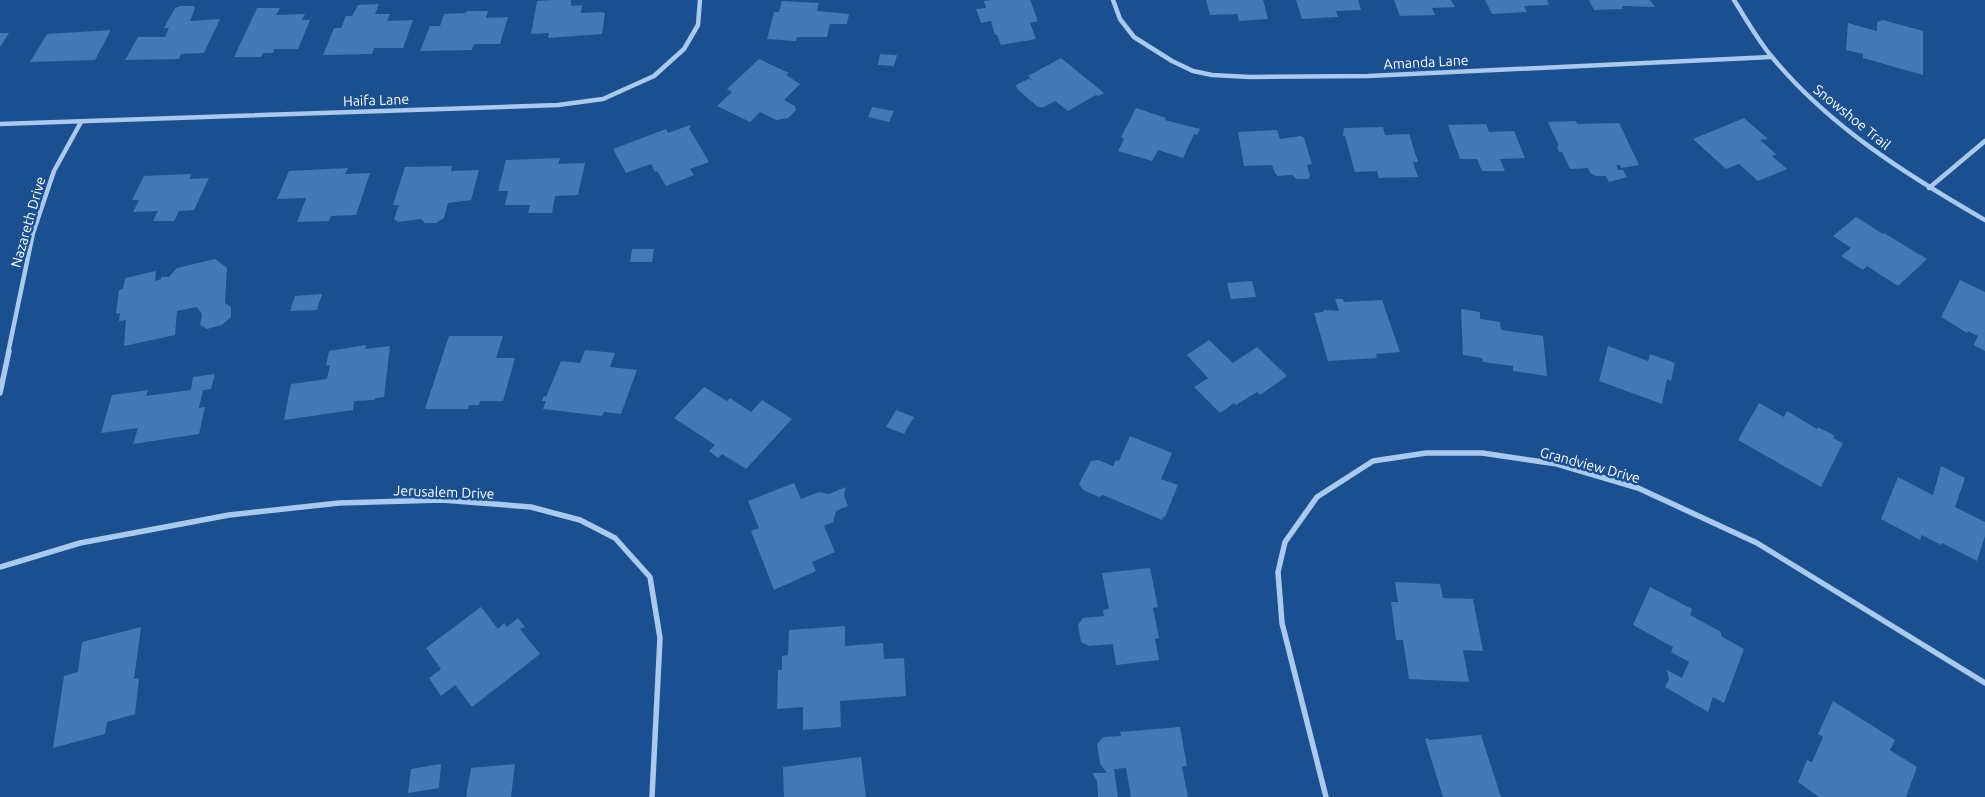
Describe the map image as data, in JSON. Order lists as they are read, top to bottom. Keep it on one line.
{"streets":{"street":["Amanda Lane","Haifa Lane","Snowshoe Trail","Nazareth Drive","Grandview Drive","Jerusalem Drive"]},"crossings":[["Amanda Lane","Snowshoe Trail"],["Haifa Lane","Nazareth Drive"]]}
